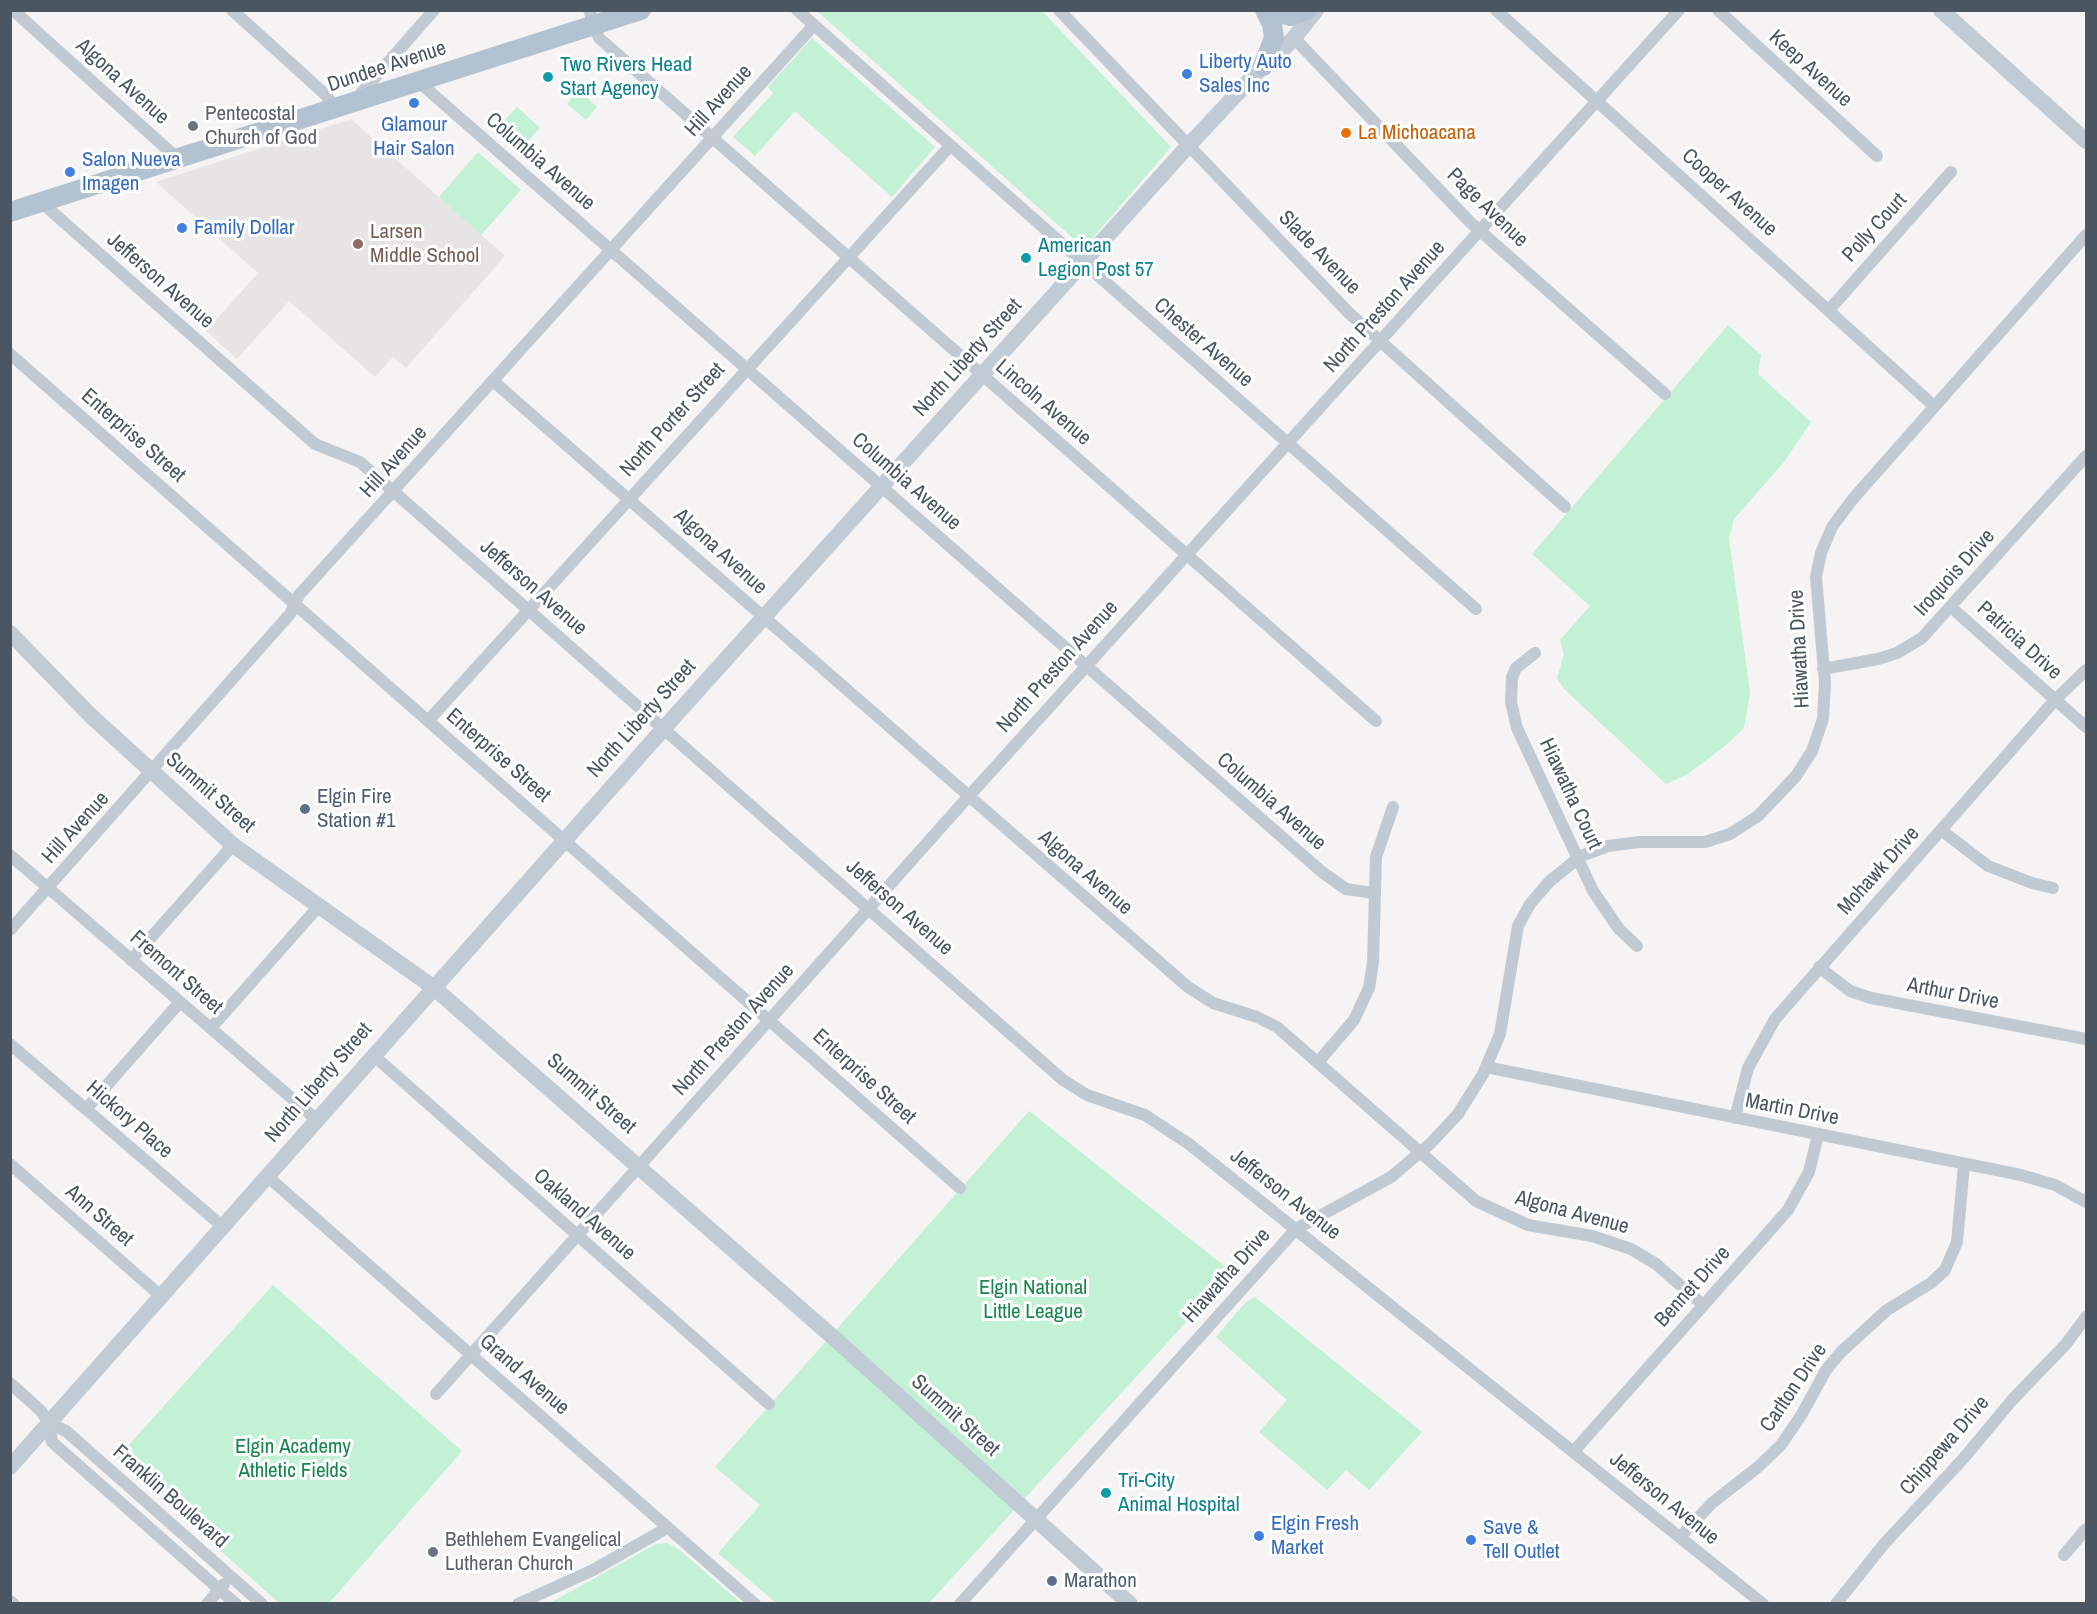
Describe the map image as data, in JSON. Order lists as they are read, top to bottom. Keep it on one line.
{"streets":{"main road":["Dundee Avenue","North Liberty Street","Summit Street"],"street":["Keep Avenue","Algona Avenue","Hill Avenue","Columbia Avenue","Cooper Avenue","Page Avenue","Polly Court","Slade Avenue","Jefferson Avenue","North Preston Avenue","Chester Avenue","Lincoln Avenue","North Porter Street","Enterprise Street","Iroquois Drive","Patricia Drive","Hiawatha Drive","Hiawatha Court","Mohawk Drive","Fremont Street","Arthur Drive","Martin Drive","Hickory Place","Oakland Avenue","Ann Street","Bennet Drive","Grand Avenue","Carlton Drive","Chippewa Drive","Franklin Boulevard"]},"crossings":[["Dundee Avenue","Algona Avenue"],["Dundee Avenue","Columbia Avenue"],["Dundee Avenue","Jefferson Avenue"],["Dundee Avenue","Lincoln Avenue"],["Algona Avenue","Hill Avenue"],["Algona Avenue","North Preston Avenue"],["Algona Avenue","North Liberty Street"],["Algona Avenue","North Porter Street"],["Algona Avenue","Hiawatha Drive"],["Algona Avenue","Bennet Drive"],["Hill Avenue","Columbia Avenue"],["Hill Avenue","Jefferson Avenue"],["Hill Avenue","Chester Avenue"],["Hill Avenue","Lincoln Avenue"],["Hill Avenue","Enterprise Street"],["Hill Avenue","Summit Street"],["Hill Avenue","Fremont Street"],["Columbia Avenue","North Preston Avenue"],["Columbia Avenue","North Liberty Street"],["Columbia Avenue","North Porter Street"],["Cooper Avenue","Polly Court"],["Cooper Avenue","North Preston Avenue"],["Cooper Avenue","Hiawatha Drive"],["Page Avenue","North Preston Avenue"],["Page Avenue","North Liberty Street"],["Slade Avenue","North Preston Avenue"],["Slade Avenue","North Liberty Street"],["Jefferson Avenue","North Preston Avenue"],["Jefferson Avenue","North Liberty Street"],["Jefferson Avenue","North Porter Street"],["Jefferson Avenue","Hiawatha Drive"],["Jefferson Avenue","Bennet Drive"],["Jefferson Avenue","Carlton Drive"],["North Preston Avenue","Chester Avenue"],["North Preston Avenue","Lincoln Avenue"],["North Preston Avenue","Enterprise Street"],["North Preston Avenue","Summit Street"],["North Preston Avenue","Oakland Avenue"],["North Preston Avenue","Grand Avenue"],["Chester Avenue","North Liberty Street"],["Chester Avenue","North Porter Street"],["North Liberty Street","Lincoln Avenue"],["North Liberty Street","Enterprise Street"],["North Liberty Street","Summit Street"],["North Liberty Street","Fremont Street"],["North Liberty Street","Hickory Place"],["North Liberty Street","Oakland Avenue"],["North Liberty Street","Ann Street"],["North Liberty Street","Grand Avenue"],["North Liberty Street","Franklin Boulevard"],["Lincoln Avenue","North Porter Street"],["North Porter Street","Enterprise Street"],["Iroquois Drive","Patricia Drive"],["Iroquois Drive","Hiawatha Drive"],["Patricia Drive","Mohawk Drive"],["Hiawatha Drive","Summit Street"],["Hiawatha Drive","Hiawatha Court"],["Hiawatha Drive","Martin Drive"],["Mohawk Drive","Arthur Drive"],["Mohawk Drive","Martin Drive"],["Martin Drive","Bennet Drive"],["Martin Drive","Carlton Drive"]],"parks":["Elgin National Little League","Elgin Academy Athletic Fields"],"places":["Liberty Auto Sales Inc","Two Rivers Head Start Agency","Glamour Hair Salon","Pentecostal Church of God","La Michoacana","Salon Nueva Imagen","Family Dollar","Larsen Middle School","American Legion Post 57","Elgin Fire Station #1","Tri-City Animal Hospital","Elgin Fresh Market","Save & Tell Outlet","Bethlehem Evangelical Lutheran Church","Marathon"]}
